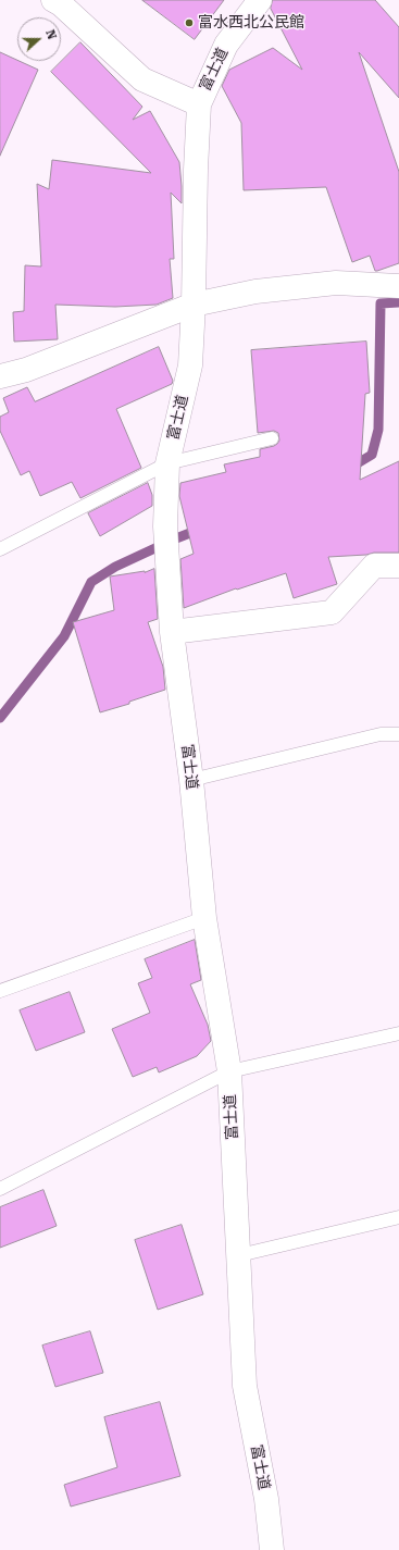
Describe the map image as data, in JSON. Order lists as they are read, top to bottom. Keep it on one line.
{"streets":{"street":["富士道"]},"places":["富水西北公民館"],"north":"right"}
